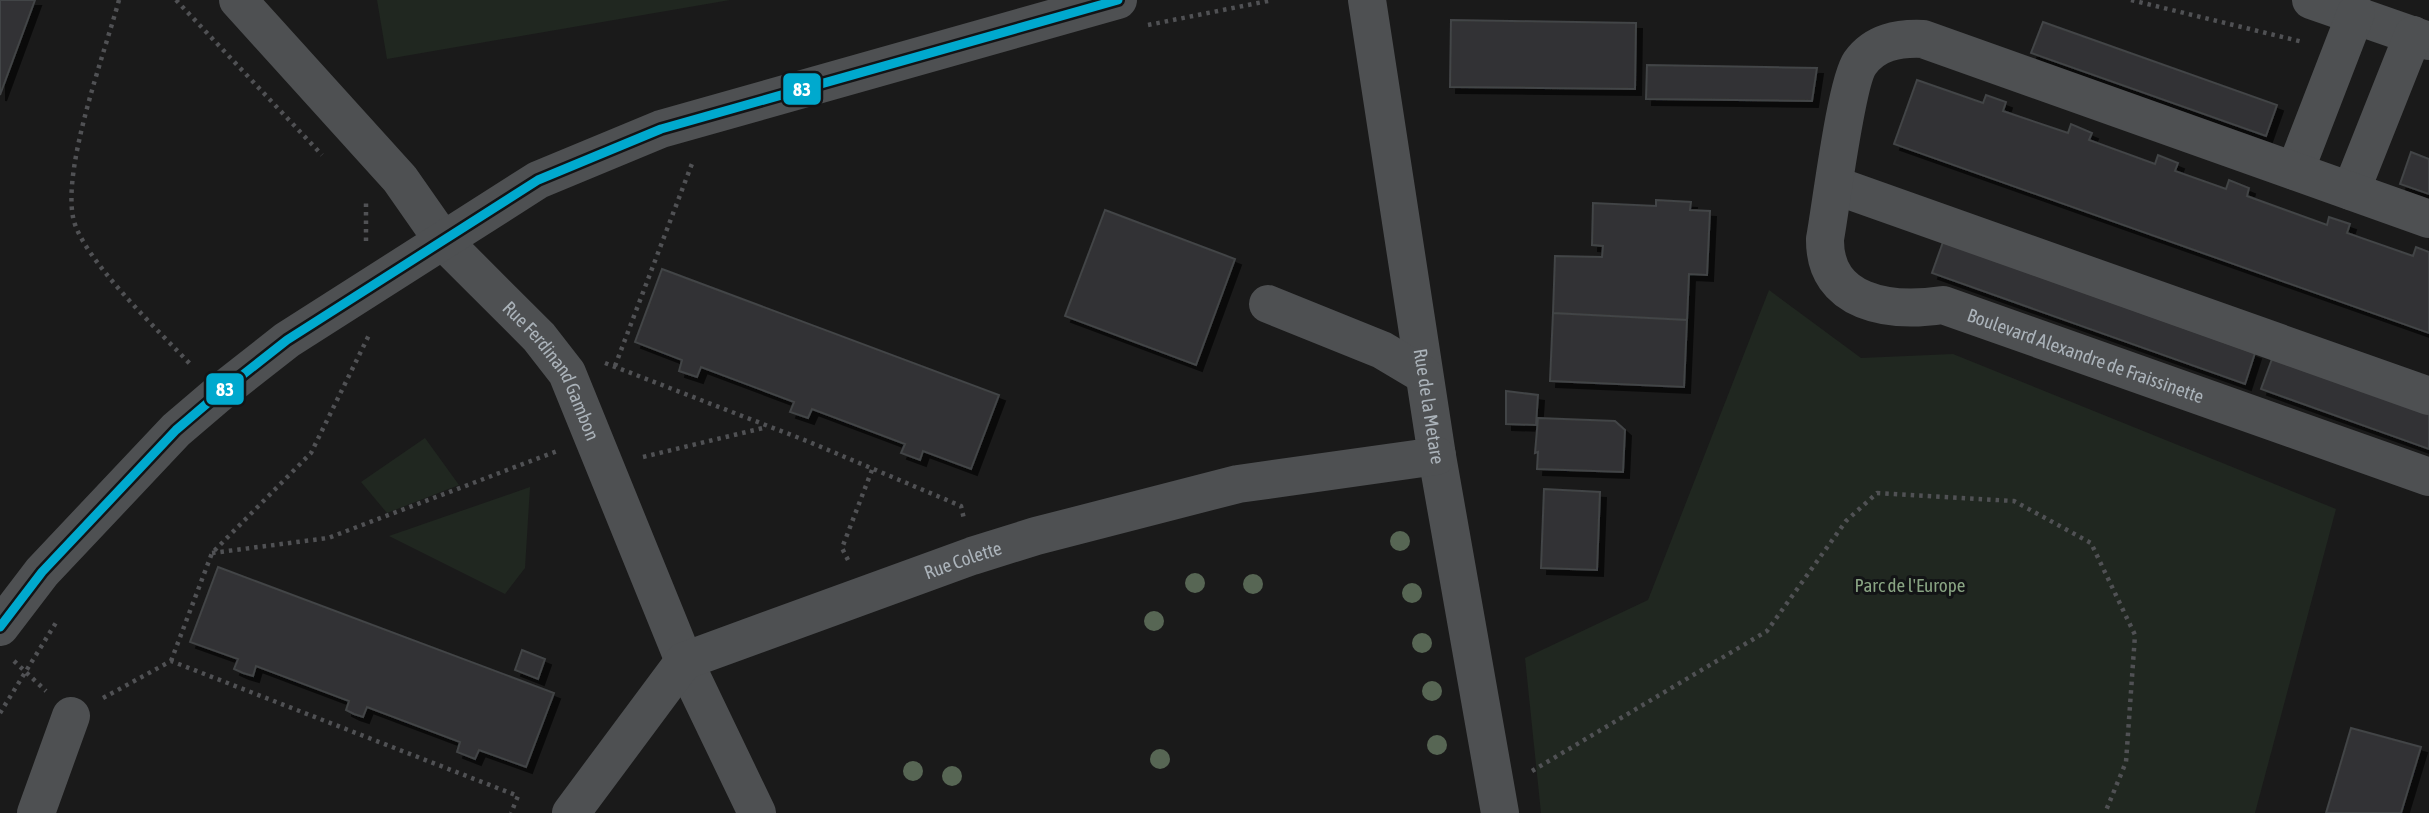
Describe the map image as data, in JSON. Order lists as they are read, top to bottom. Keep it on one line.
{"streets":{"street":["Boulevard Alexandre de Fraissinette","Rue Ferdinand Gambon","Rue de la Metare","Rue Colette"]},"crossings":[["Rue Ferdinand Gambon","Rue Colette"],["Rue de la Metare","Rue Colette"]],"parks":["Parc de l'Europe"],"lines":["transit line 83"]}
